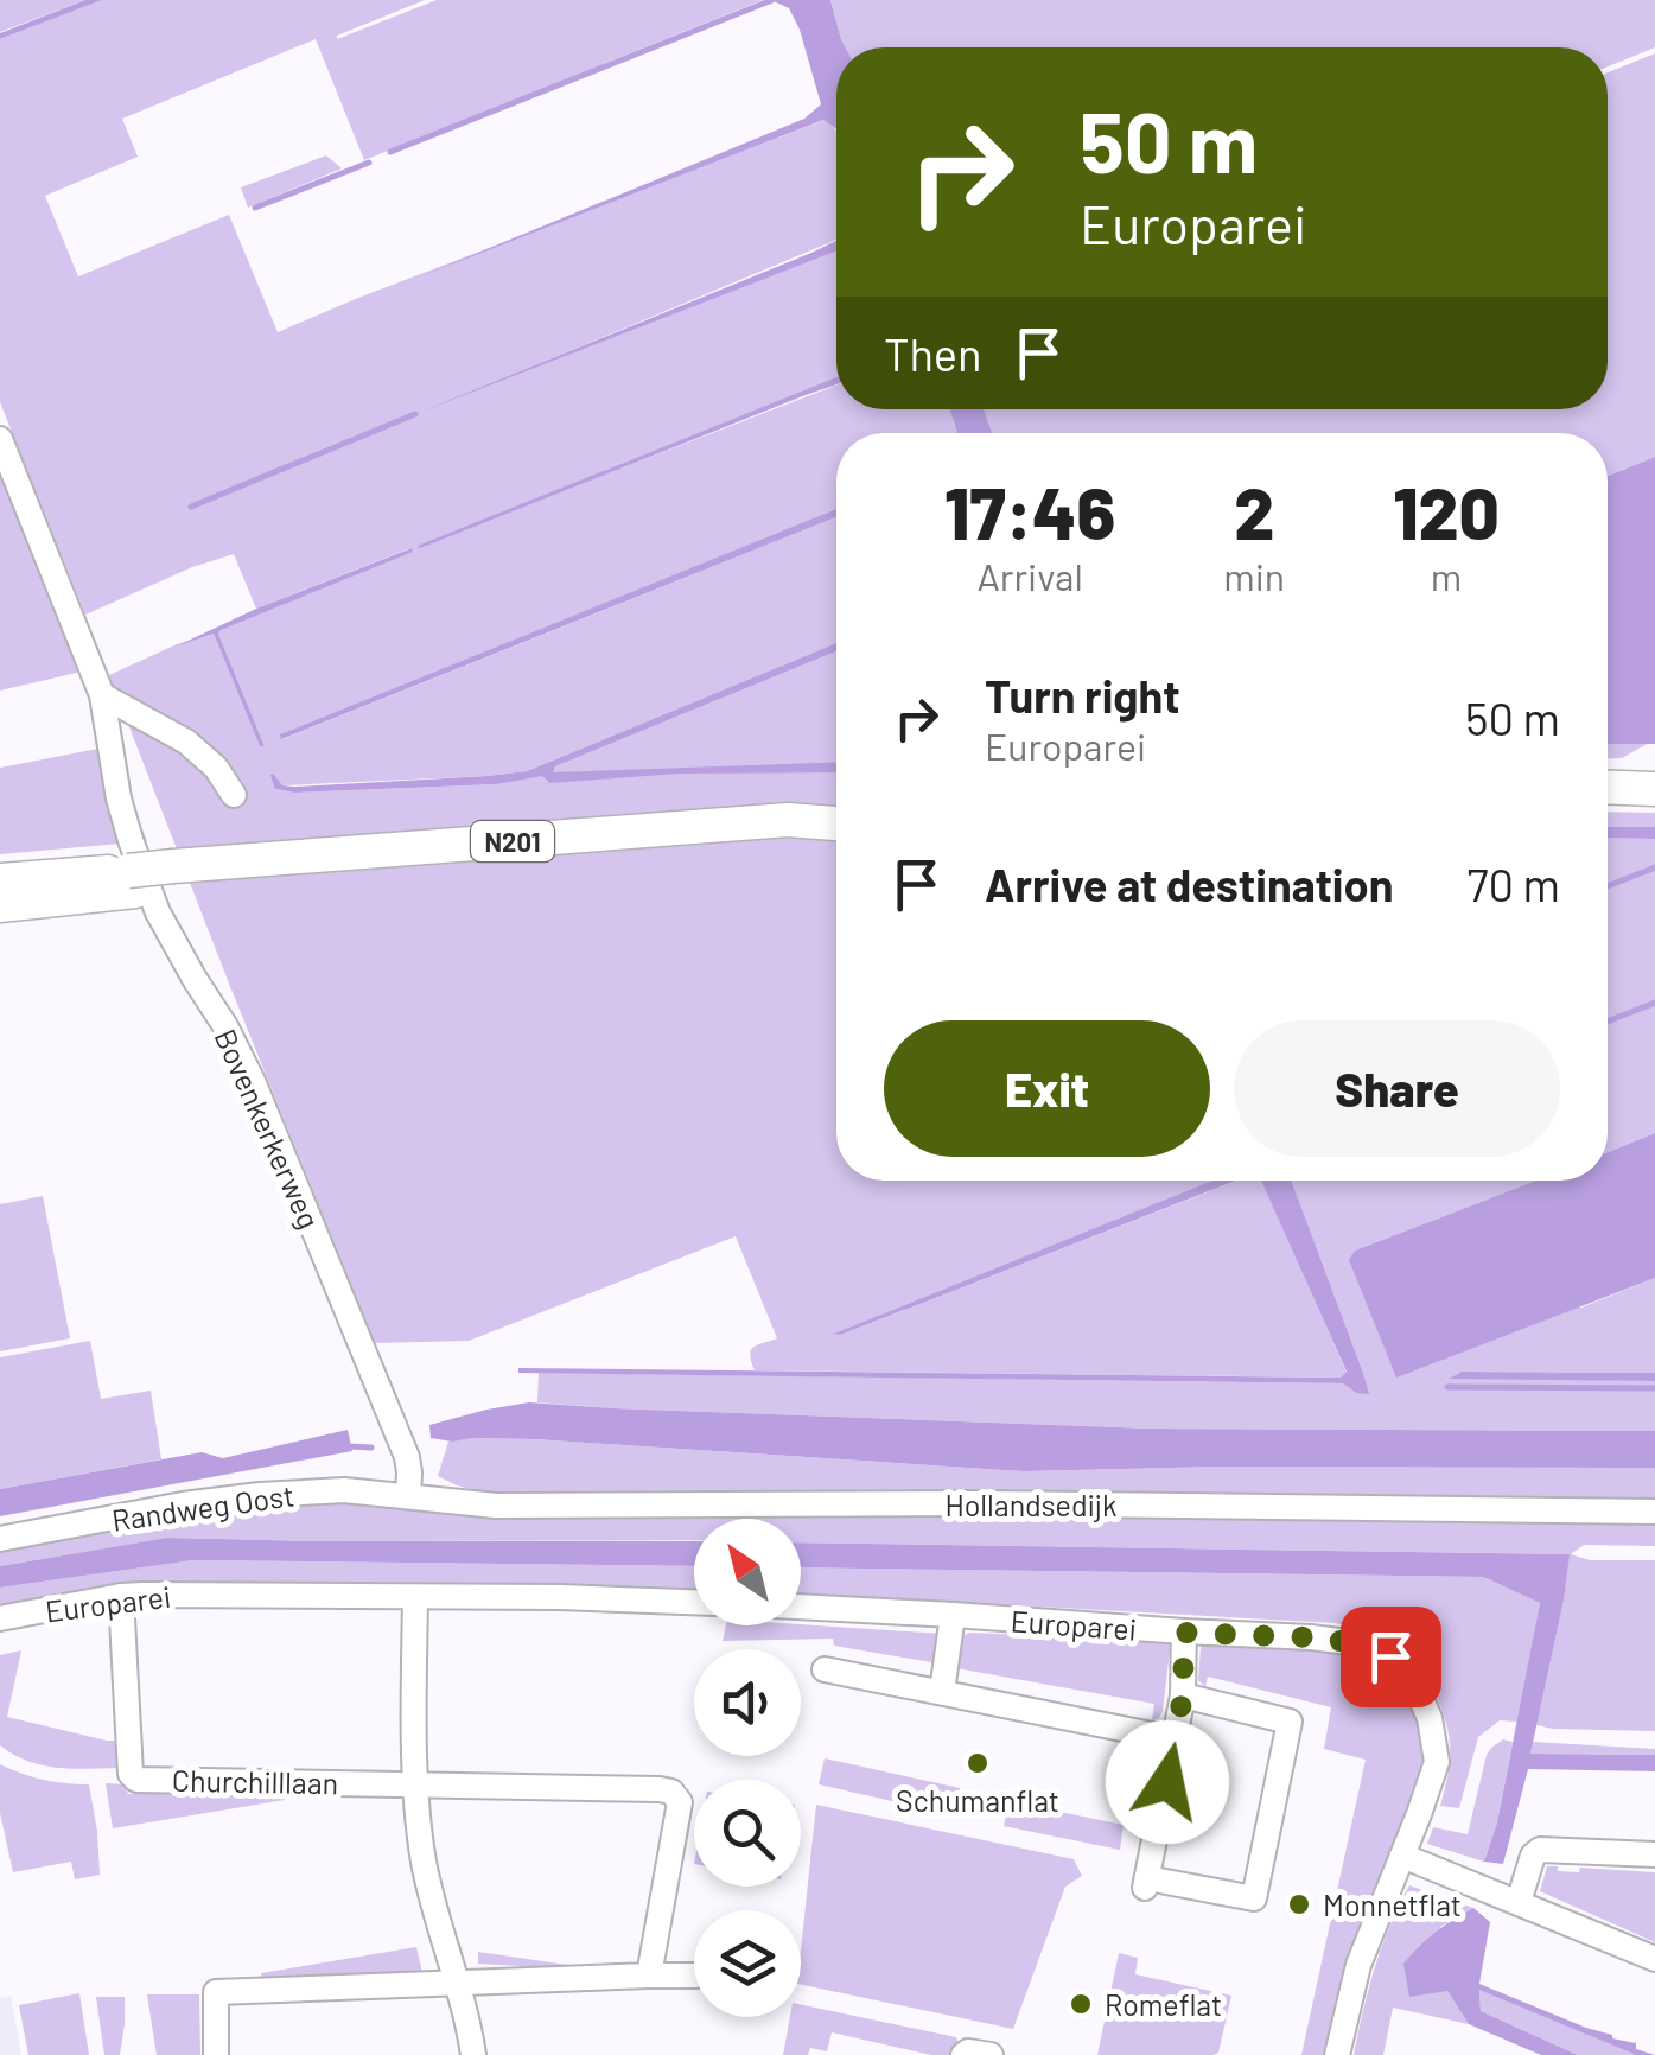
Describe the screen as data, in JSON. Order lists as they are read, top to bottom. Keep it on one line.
{"streets":{"highway":["N201"],"street":["Bovenkerkerweg","Hollandsedijk","Randweg Oost","Europarei","Churchilllaan"]},"crossings":[["Bovenkerkerweg","Hollandsedijk"],["Bovenkerkerweg","Randweg Oost"],["Hollandsedijk","Randweg Oost"],["Europarei","Churchilllaan"]],"places":["Schumanflat","Monnetflat","Romeflat"],"north":"top left","page":{"turn":["50 m","Europarei"],"then":"Then","eta":["17:46","Arrival","2","min","120","m"],"list":[{"name":"Turn right","note":"Europarei","value":"50 m"},{"name":"Arrive at destination","value":"70 m"}],"buttons":["Exit","Share"]}}
